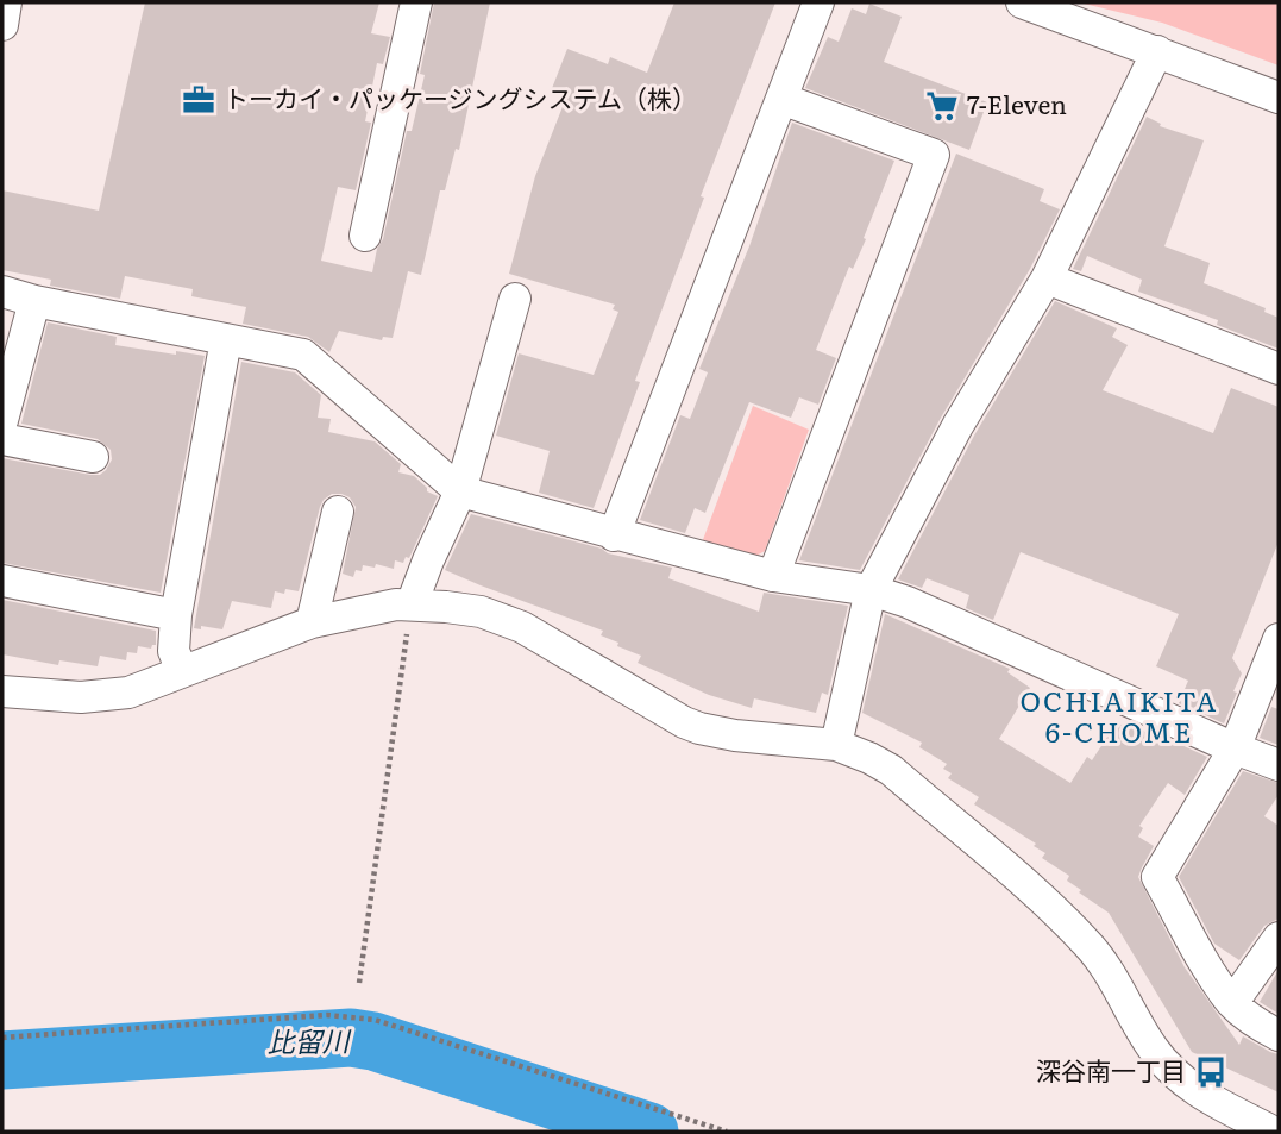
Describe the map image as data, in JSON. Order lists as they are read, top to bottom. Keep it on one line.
{"districts":["OCHIAIKITA 6-CHOME"],"water":["比留川"],"places":{"office":["トーカイ・パッケージングシステム（株）"],"supermarket":["7-Eleven"],"bus stop":["深谷南一丁目"]}}
